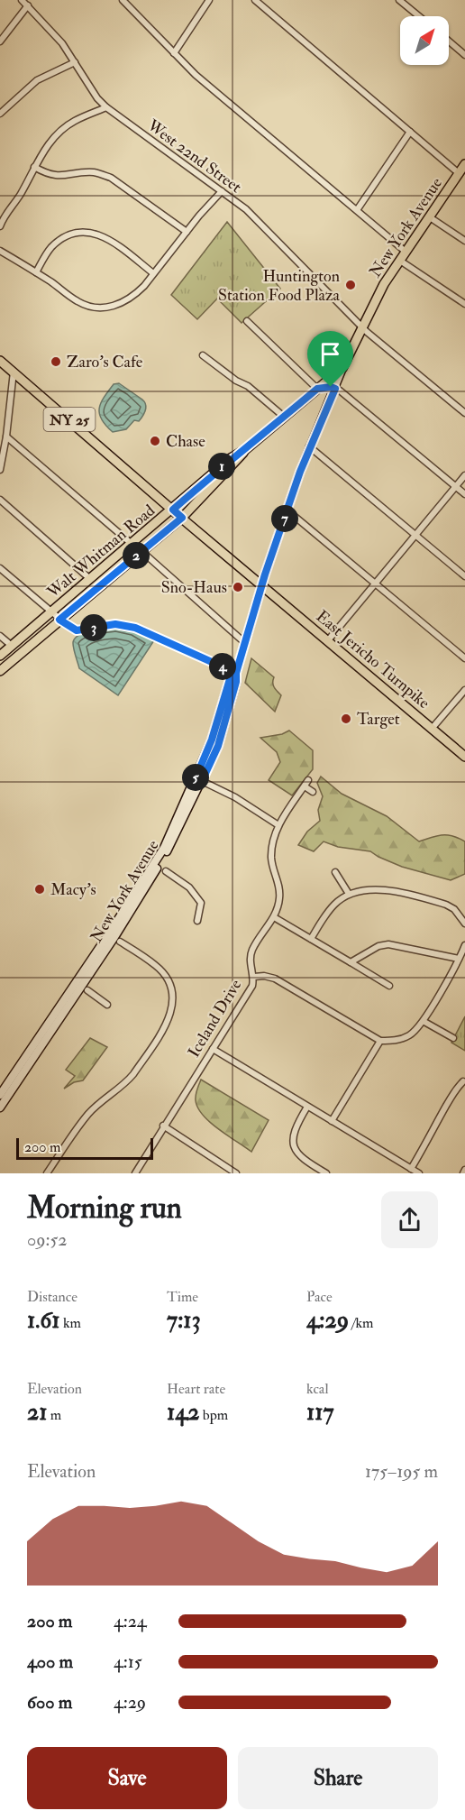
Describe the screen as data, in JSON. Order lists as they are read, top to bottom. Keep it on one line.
{"streets":{"main road":["New York Avenue","NY 25","Walt Whitman Road","East Jericho Turnpike"],"street":["West 22nd Street","Iceland Drive"]},"crossings":[["West 22nd Street","New York Avenue"],["New York Avenue","NY 25"],["New York Avenue","Walt Whitman Road"],["New York Avenue","East Jericho Turnpike"],["NY 25","Walt Whitman Road"],["NY 25","East Jericho Turnpike"]],"places":["Huntington Station Food Plaza","Zaro's Cafe","Chase","Sno-Haus","Target","Macy's"],"scale_bar":"200 m","north":"top right","page":{"pins":["1","7","2","3","4","5"],"scale":"200 m","heading":["Morning run","09:52"],"stats":[["Distance","1.61 km"],["Time","7:13"],["Pace","4:29 /km"],["Elevation","21 m"],["Heart rate","142 bpm"],["kcal","117"]],"chart":["Elevation","175–195 m"],"list":[{"name":"200 m","note":"4:24"},{"name":"400 m","note":"4:15"},{"name":"600 m","note":"4:29"}],"buttons":["Save","Share"]}}
